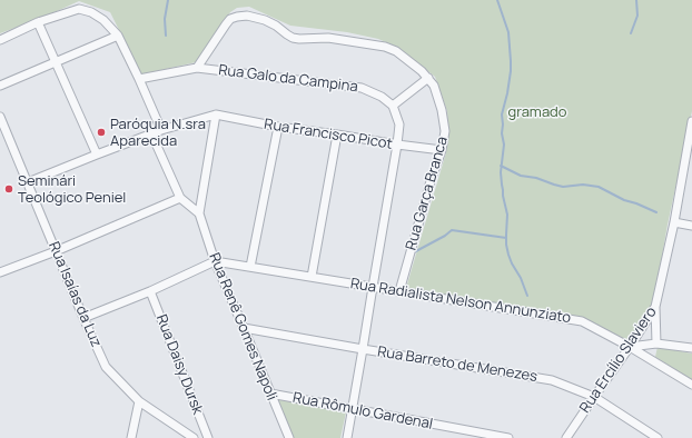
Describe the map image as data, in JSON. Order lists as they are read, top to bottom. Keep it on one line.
{"streets":{"street":["Rua Galo da Campina","Rua Francisco Picot","Rua Garça Branca","Rua Isaías da Luz","Rua Radialista Nelson Annunziato","Rua Renê Gomes Napoli","Rua Ercílio Slaviero","Rua Daisy Dursk","Rua Barreto de Menezes","Rua Rômulo Gardenal"]},"crossings":[["Rua Galo da Campina","Rua Garça Branca"],["Rua Francisco Picot","Rua Garça Branca"],["Rua Francisco Picot","Rua Renê Gomes Napoli"],["Rua Garça Branca","Rua Radialista Nelson Annunziato"],["Rua Radialista Nelson Annunziato","Rua Renê Gomes Napoli"],["Rua Radialista Nelson Annunziato","Rua Ercílio Slaviero"],["Rua Renê Gomes Napoli","Rua Barreto de Menezes"],["Rua Renê Gomes Napoli","Rua Rômulo Gardenal"],["Rua Ercílio Slaviero","Rua Barreto de Menezes"]],"parks":["gramado"],"places":["Paróquia N.sra Aparecida","Seminári Teológico Peniel"]}
